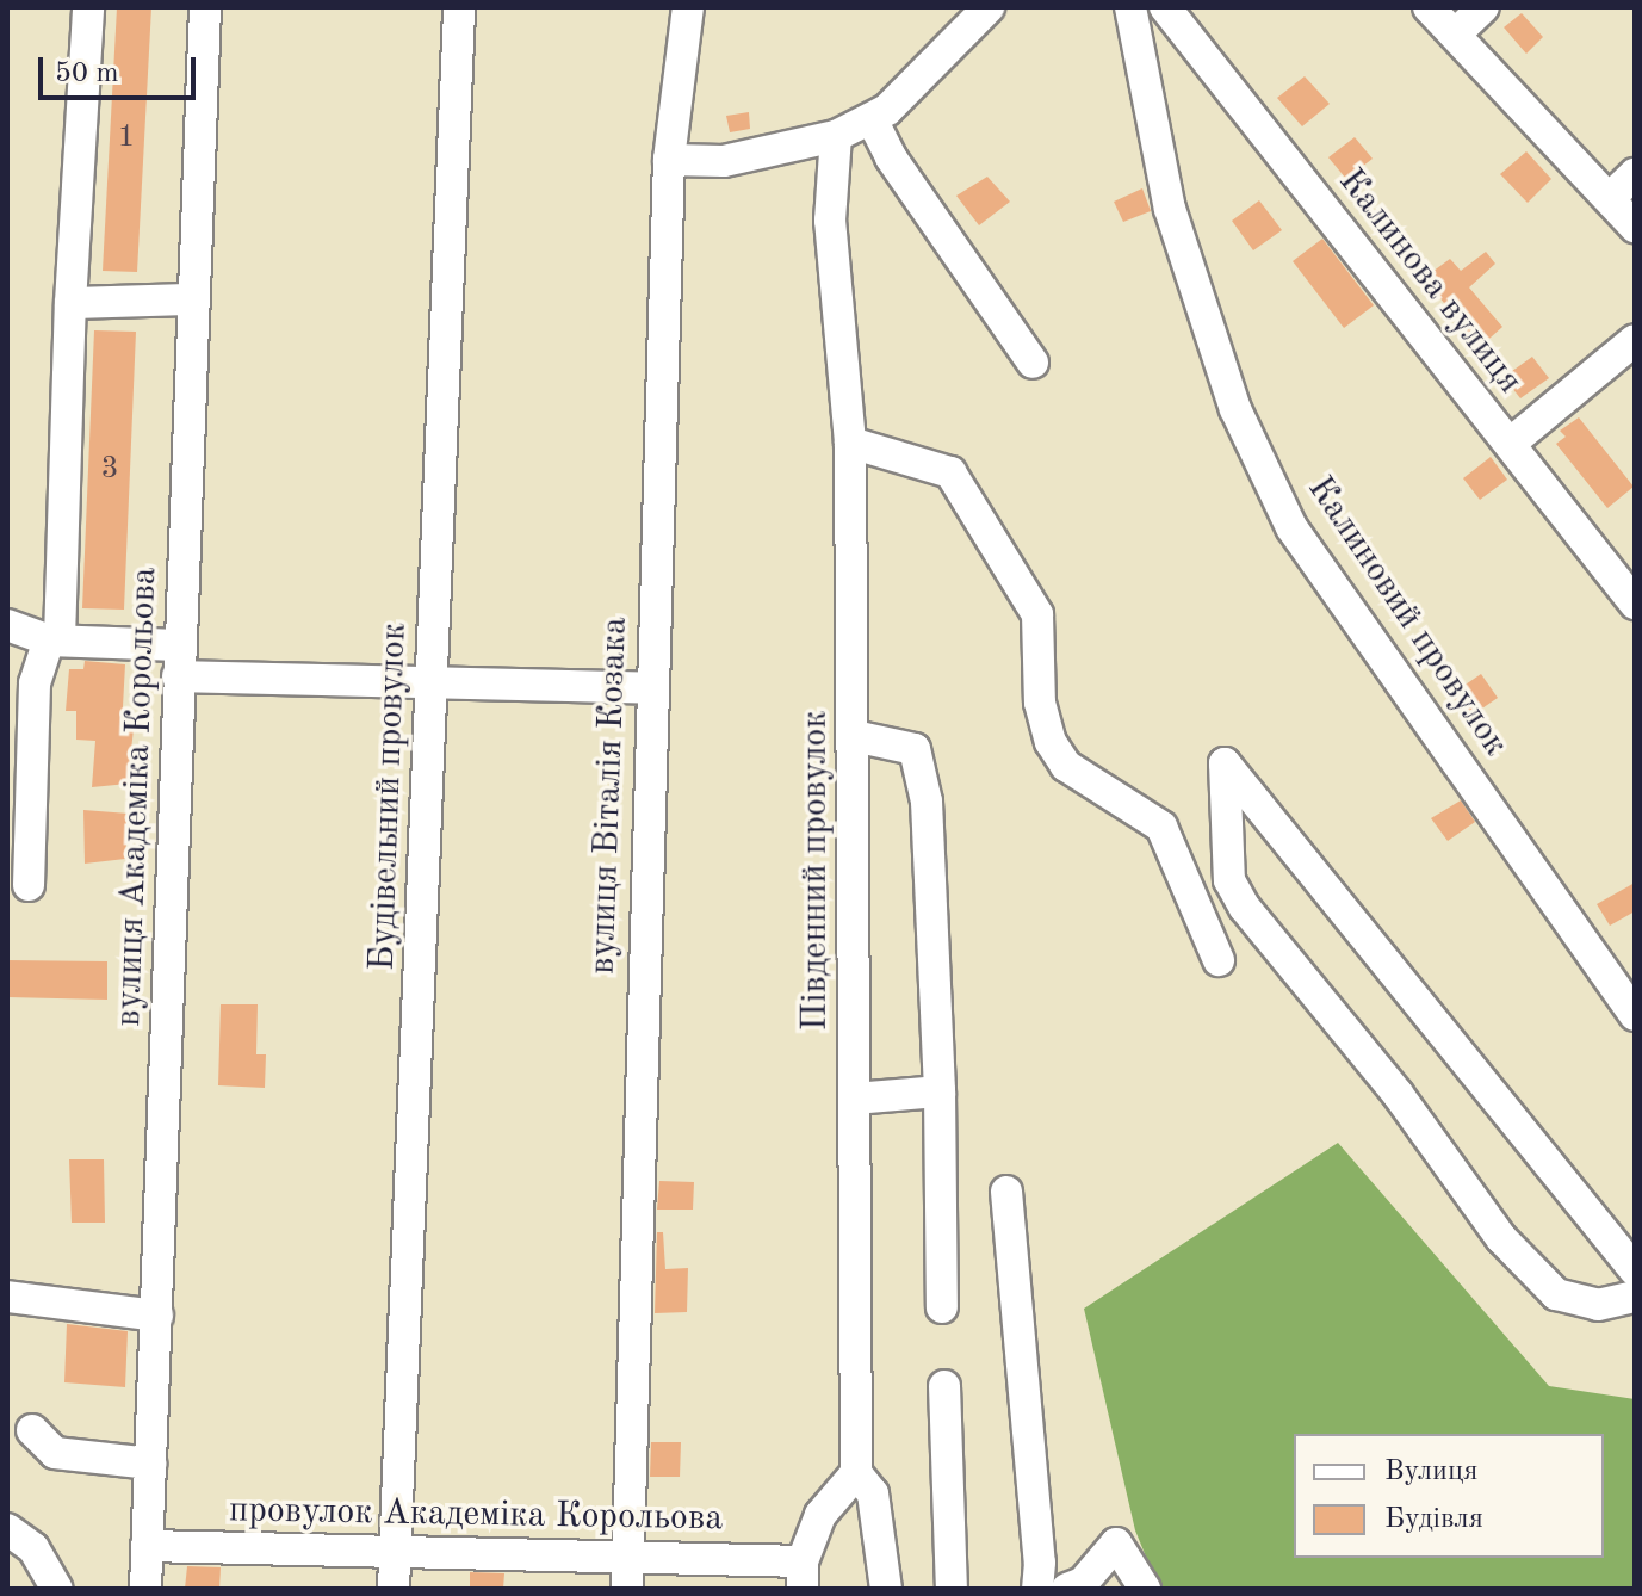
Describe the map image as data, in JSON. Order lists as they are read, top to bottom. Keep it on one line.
{"streets":{"street":["Калинова вулиця","Калиновий провулок","вулиця Віталія Козака","вулиця Академіка Корольова","Будівельний провулок","Південний провулок","провулок Академіка Корольова"]},"crossings":[["вулиця Віталія Козака","провулок Академіка Корольова"],["вулиця Академіка Корольова","провулок Академіка Корольова"],["Будівельний провулок","провулок Академіка Корольова"]],"house_numbers":["1","3"],"legend":["Вулиця","Будівля"],"scale_bar":"50 m"}
